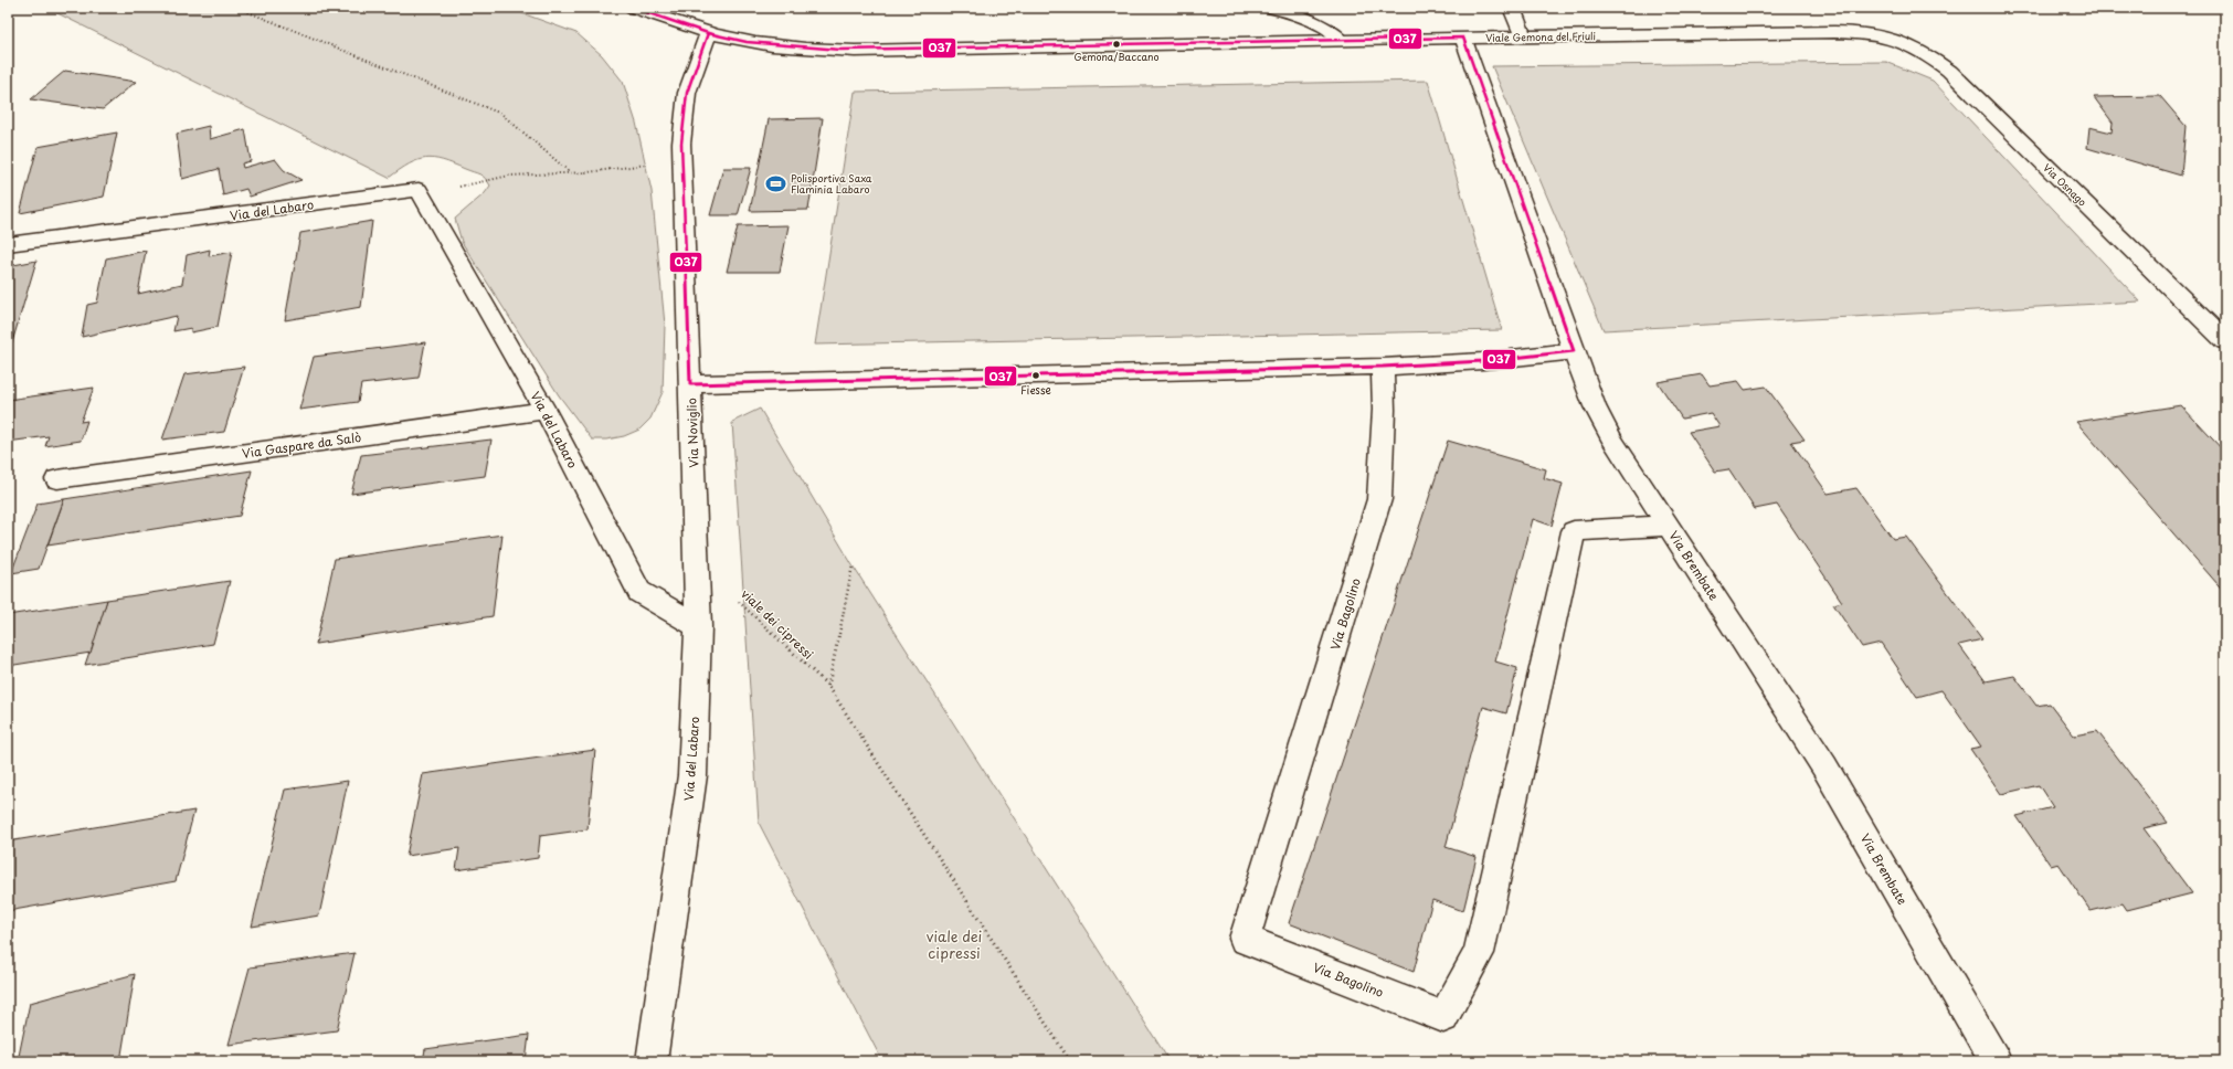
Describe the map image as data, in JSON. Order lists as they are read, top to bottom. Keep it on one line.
{"streets":{"street":["Viale Gemona del Friuli","Via Osnago","Via del Labaro","Via Noviglio","Via Gaspare da Salò","Via Brembate","Via Bagolino"],"path":["viale dei cipressi"]},"crossings":[["Viale Gemona del Friuli","Via Osnago"],["Viale Gemona del Friuli","Via Noviglio"],["Viale Gemona del Friuli","Via Brembate"],["Via del Labaro","Via Noviglio"],["Via del Labaro","Via Gaspare da Salò"],["Via Noviglio","viale dei cipressi"],["Via Brembate","Via Bagolino"]],"parks":["viale dei cipressi"],"places":{"other":["Gemona/Baccano","Fiesse"],"sports":["Polisportiva Saxa Flaminia Labaro"]},"lines":["transit line 037"]}
